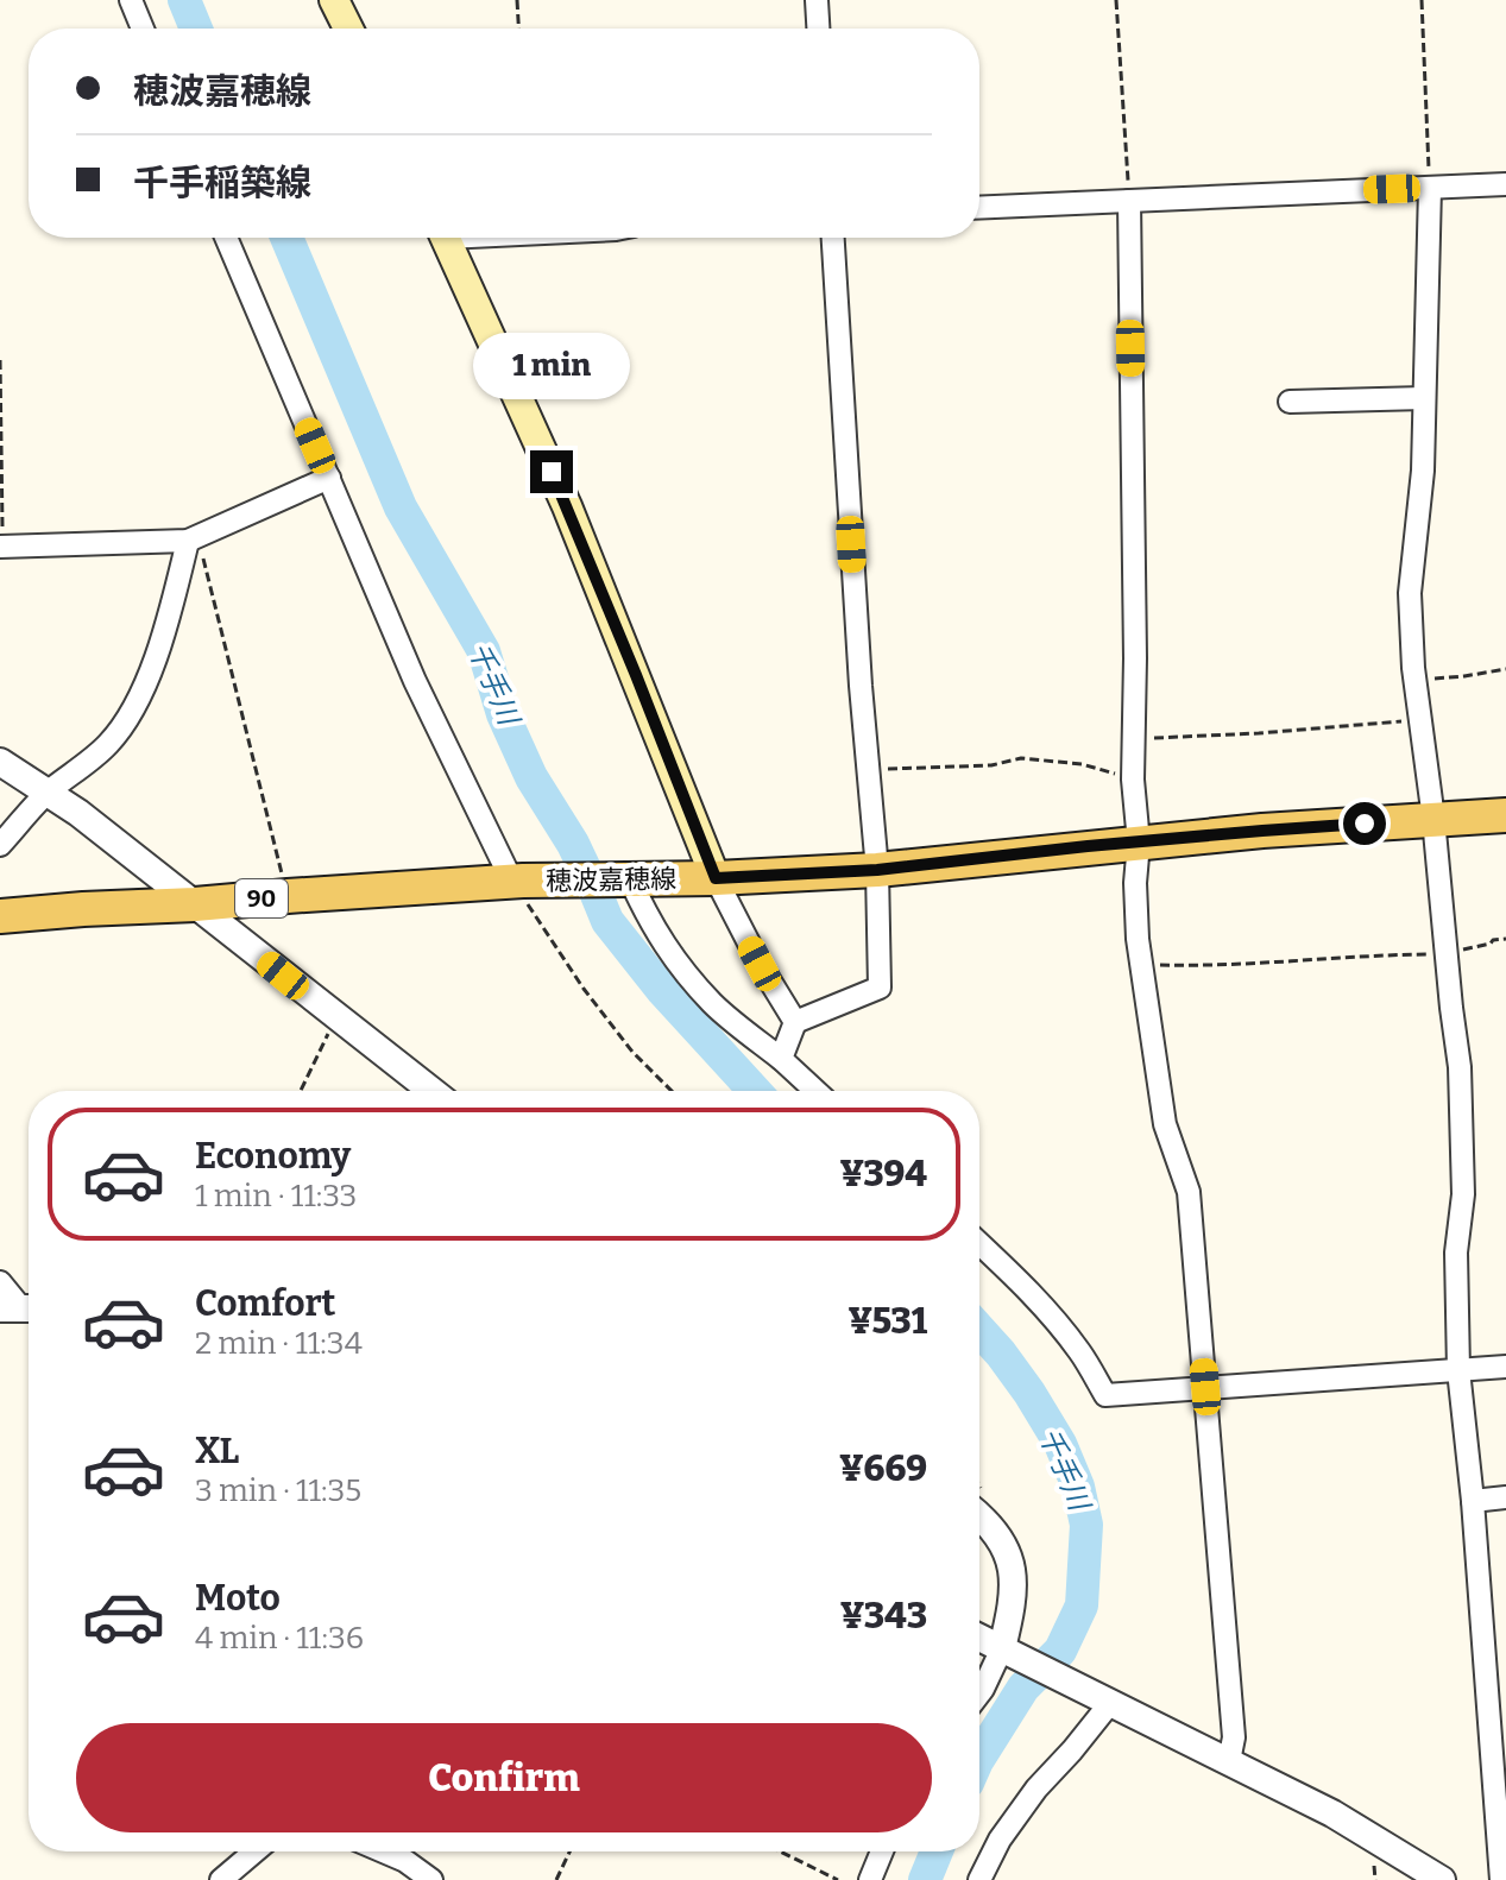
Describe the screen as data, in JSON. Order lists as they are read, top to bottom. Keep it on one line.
{"streets":{"main road":["穂波嘉穂線","90"]},"water":["千手川"],"page":{"banner":["穂波嘉穂線","千手稲築線"],"bubble":"1 min","list":[{"name":"Economy","note":"1 min · 11:33","value":"¥394"},{"name":"Comfort","note":"2 min · 11:34","value":"¥531"},{"name":"XL","note":"3 min · 11:35","value":"¥669"},{"name":"Moto","note":"4 min · 11:36","value":"¥343"}],"buttons":"Confirm"}}
